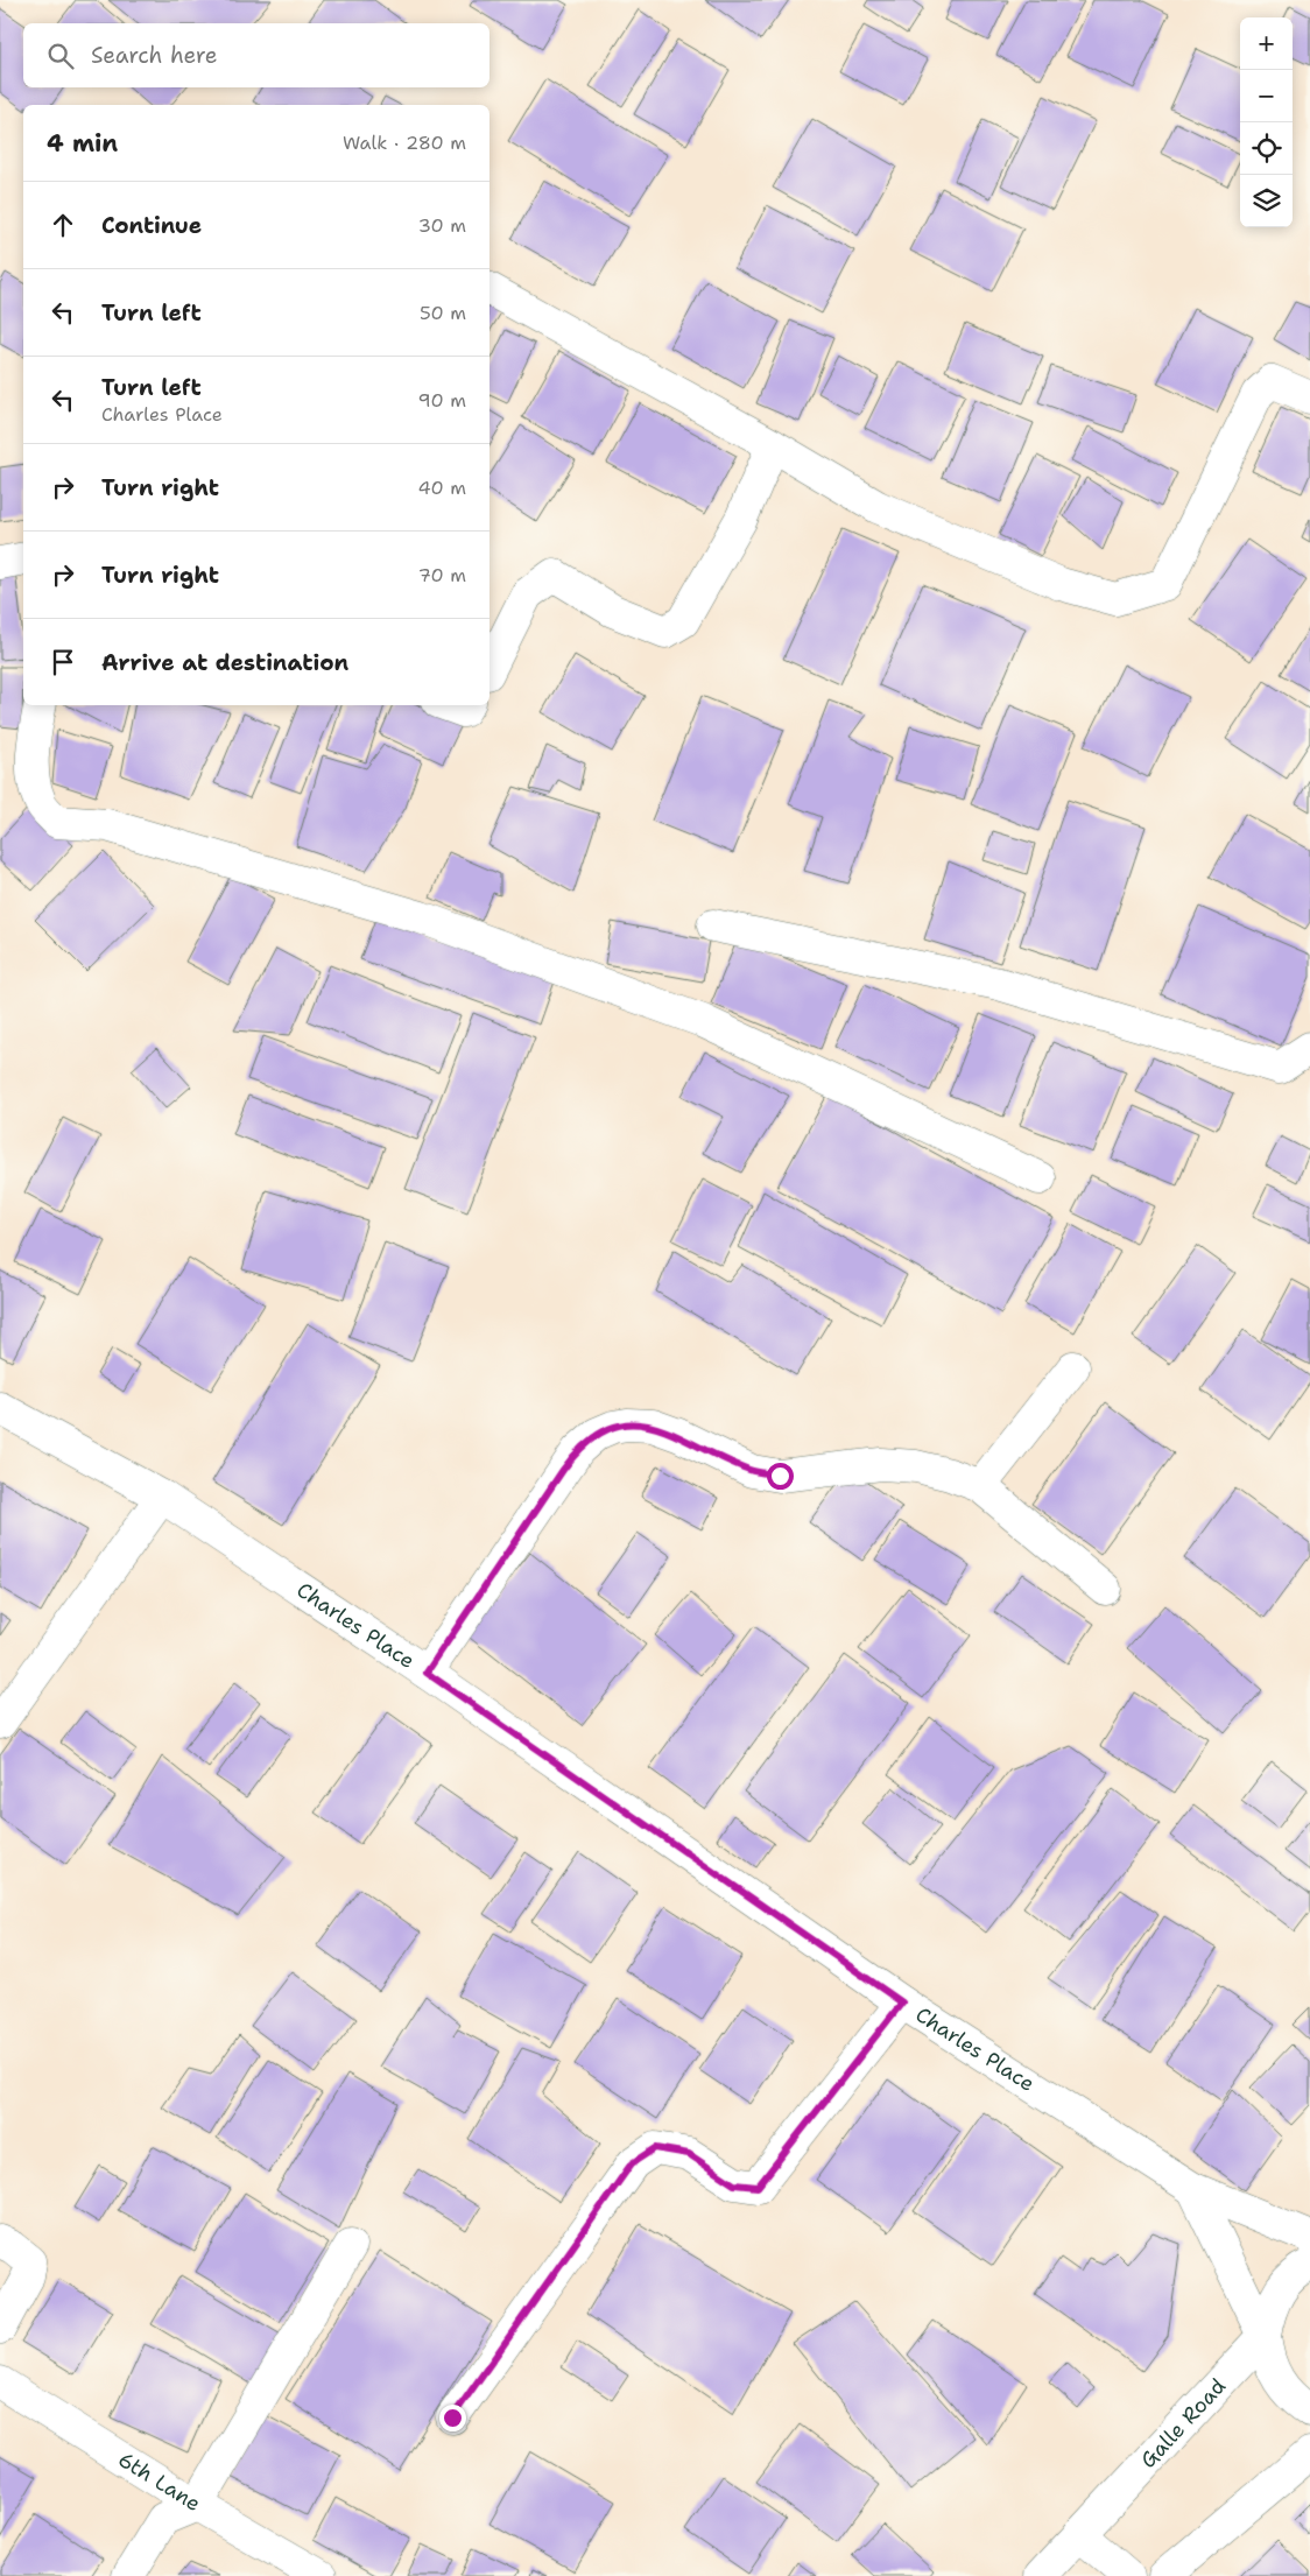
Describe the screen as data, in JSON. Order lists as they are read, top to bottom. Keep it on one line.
{"streets":{"main road":["Charles Place","Galle Road","6th Lane"]},"page":{"map_buttons":["+","−"],"search":"Search here","heading":["4 min","Walk · 280 m"],"list":[["Continue","30 m"],["Turn left","50 m"],["Turn left","Charles Place","90 m"],["Turn right","40 m"],["Turn right","70 m"],"Arrive at destination"]}}
